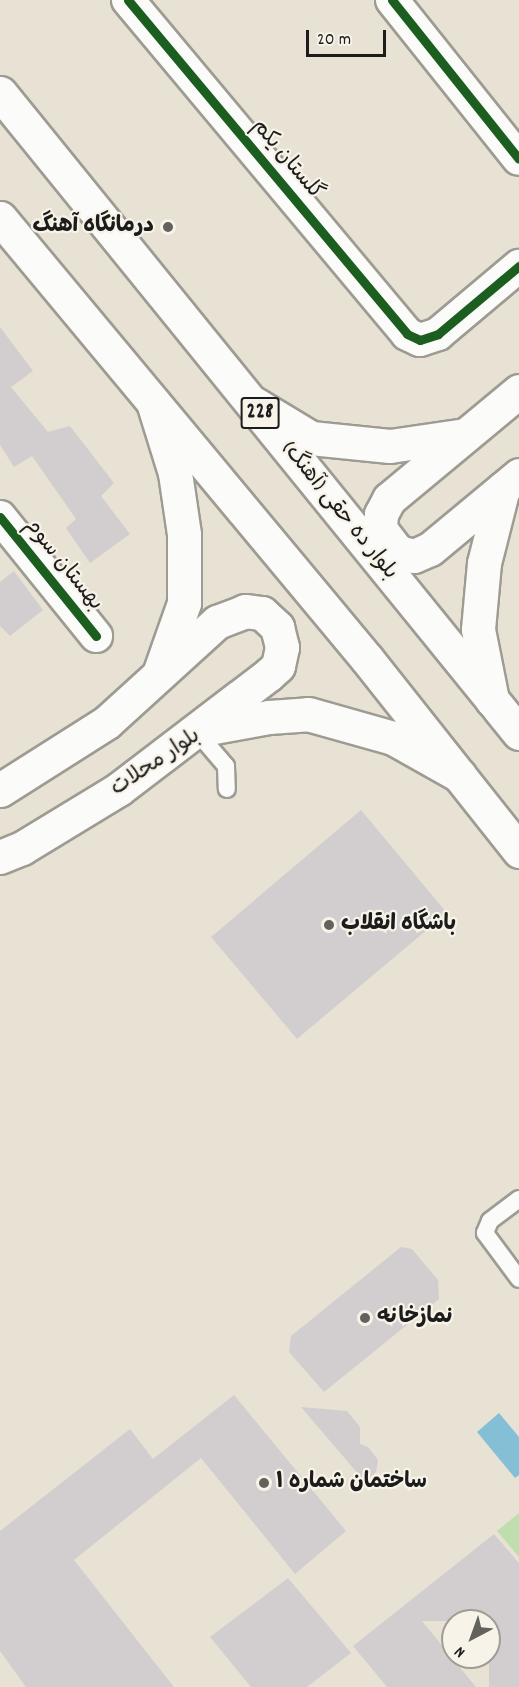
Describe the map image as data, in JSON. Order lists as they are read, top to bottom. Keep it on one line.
{"streets":{"main road":["228","بلوار ده حقی (آهنگ)","بلوار محلات"],"street":["گلستان یکم","بهستان سوم"]},"places":["درمانگاه آهنگ","باشگاه انقلاب","نمازخانه","ساختمان شماره ۱"],"scale_bar":"20 m","north":"bottom left"}
